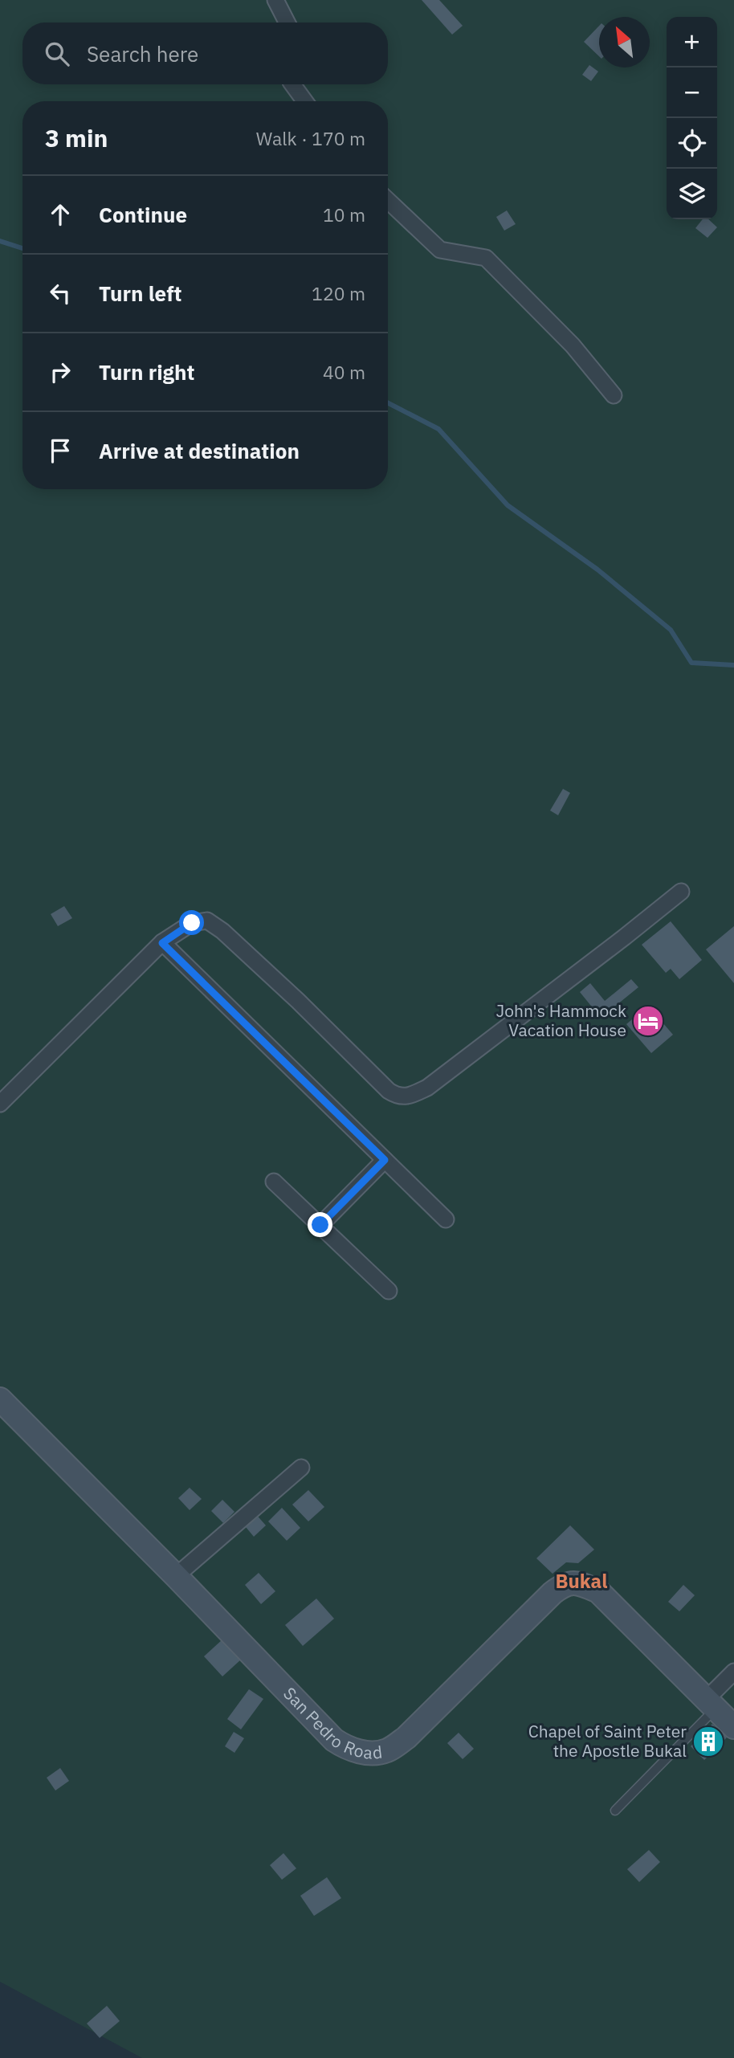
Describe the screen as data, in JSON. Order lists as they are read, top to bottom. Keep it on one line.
{"streets":{"street":["San Pedro Road"]},"districts":["Bukal"],"places":{"hotel":["John's Hammock Vacation House"],"building":["Chapel of Saint Peter the Apostle Bukal"]},"north":"top left","page":{"map_buttons":["+","−"],"search":"Search here","heading":["3 min","Walk · 170 m"],"list":[["Continue","10 m"],["Turn left","120 m"],["Turn right","40 m"],"Arrive at destination"]}}
